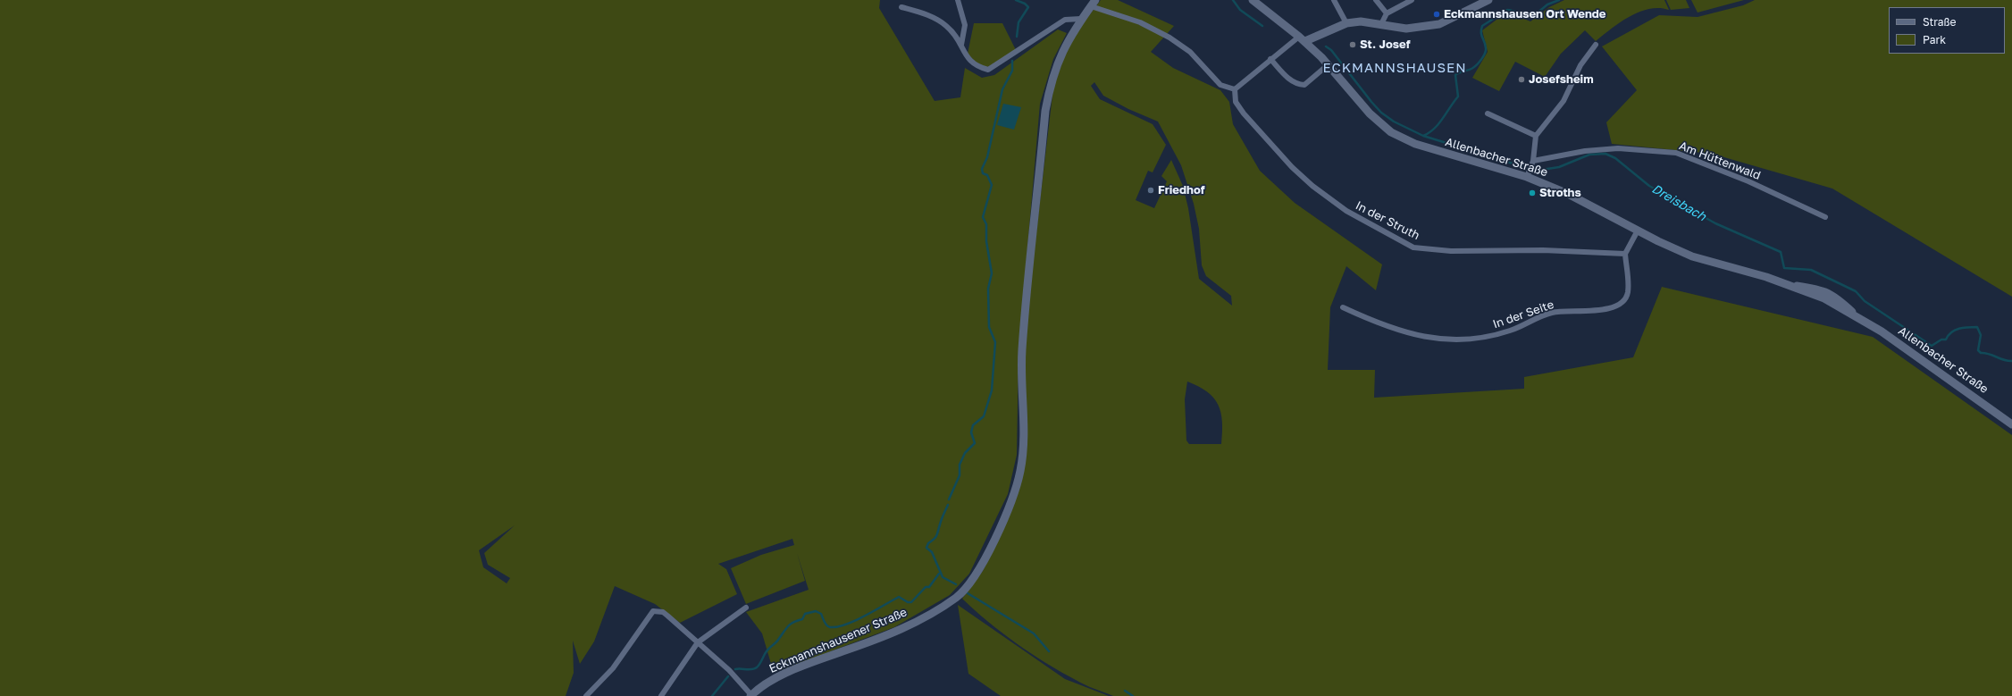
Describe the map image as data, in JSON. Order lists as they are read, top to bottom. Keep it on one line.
{"streets":{"main road":["Allenbacher Straße","Eckmannshausener Straße"],"street":["Am Hüttenwald","In der Struth","In der Seite"]},"crossings":[["In der Struth","In der Seite"]],"districts":["ECKMANNSHAUSEN"],"water":["Dreisbach"],"places":["Eckmannshausen Ort Wende","St. Josef","Josefsheim","Friedhof","Stroths"],"legend":["Straße","Park"]}
